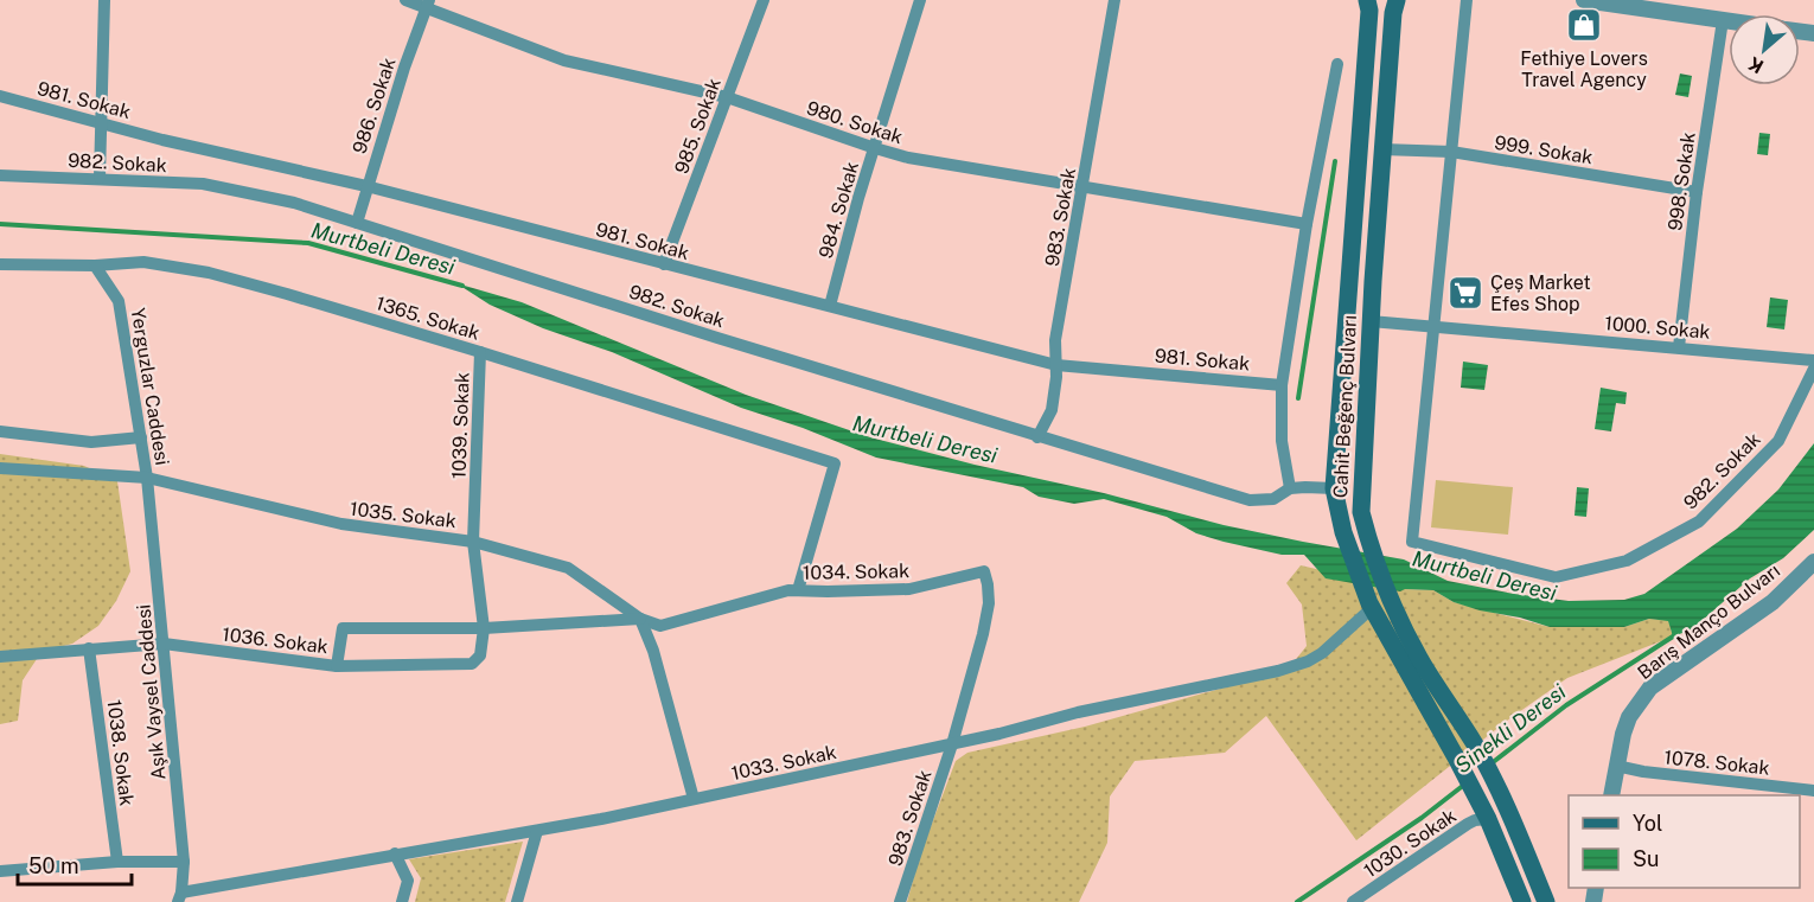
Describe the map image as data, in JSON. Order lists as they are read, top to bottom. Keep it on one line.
{"streets":{"main road":["Cahit Beğenç Bulvarı"],"street":["981. Sokak","986. Sokak","980. Sokak","985. Sokak","999. Sokak","982. Sokak","998. Sokak","984. Sokak","983. Sokak","1365. Sokak","1000. Sokak","Yerguzlar Caddesi","1039. Sokak","1035. Sokak","1034. Sokak","Barış Manço Bulvarı","1036. Sokak","Aşık Vaysel Caddesi","1038. Sokak","1033. Sokak","1078. Sokak","1030. Sokak"]},"crossings":[["981. Sokak","986. Sokak"],["981. Sokak","985. Sokak"],["981. Sokak","984. Sokak"],["981. Sokak","983. Sokak"],["986. Sokak","980. Sokak"],["986. Sokak","982. Sokak"],["980. Sokak","985. Sokak"],["980. Sokak","984. Sokak"],["980. Sokak","983. Sokak"],["999. Sokak","998. Sokak"],["999. Sokak","Cahit Beğenç Bulvarı"],["982. Sokak","983. Sokak"],["982. Sokak","1000. Sokak"],["982. Sokak","Cahit Beğenç Bulvarı"],["998. Sokak","1000. Sokak"],["983. Sokak","1034. Sokak"],["983. Sokak","1033. Sokak"],["1365. Sokak","Yerguzlar Caddesi"],["1365. Sokak","1039. Sokak"],["1365. Sokak","1034. Sokak"],["1000. Sokak","Cahit Beğenç Bulvarı"],["Yerguzlar Caddesi","1035. Sokak"],["Yerguzlar Caddesi","Aşık Vaysel Caddesi"],["Cahit Beğenç Bulvarı","1033. Sokak"],["Cahit Beğenç Bulvarı","1030. Sokak"],["1039. Sokak","1035. Sokak"],["1039. Sokak","1036. Sokak"],["1035. Sokak","1034. Sokak"],["1035. Sokak","1036. Sokak"],["1035. Sokak","Aşık Vaysel Caddesi"],["1034. Sokak","1036. Sokak"],["1034. Sokak","1033. Sokak"],["Barış Manço Bulvarı","1078. Sokak"],["1036. Sokak","Aşık Vaysel Caddesi"],["1036. Sokak","1038. Sokak"],["Aşık Vaysel Caddesi","1033. Sokak"]],"water":["Murtbeli Deresi","Sinekli Deresi"],"places":{"shop":["Fethiye Lovers Travel Agency"],"supermarket":["Çeș Market Efes Shop"]},"legend":["Yol","Su"],"scale_bar":"50 m","north":"bottom left"}
